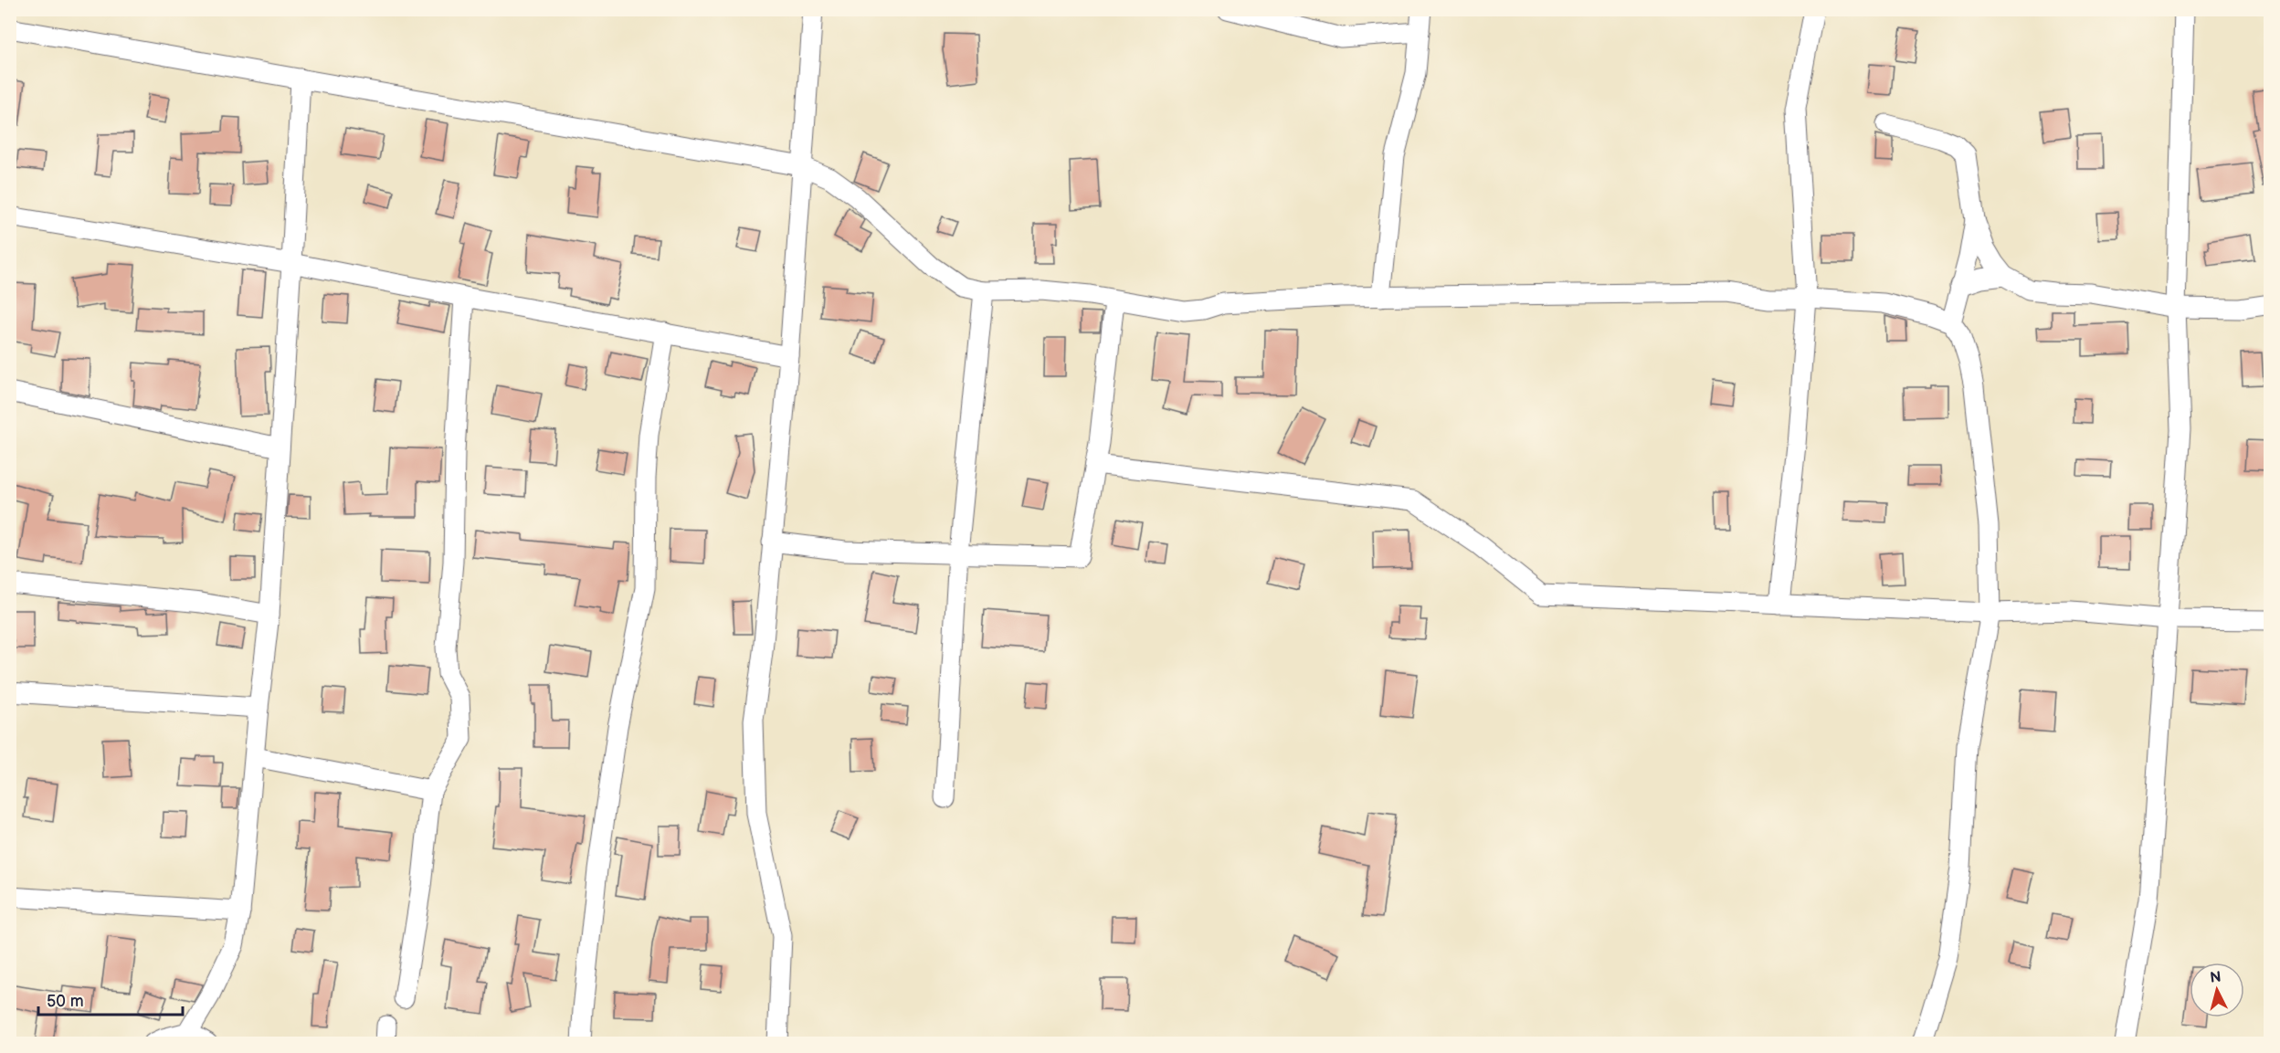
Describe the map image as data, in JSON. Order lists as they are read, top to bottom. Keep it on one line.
{"scale_bar":"50 m","north":"top"}
